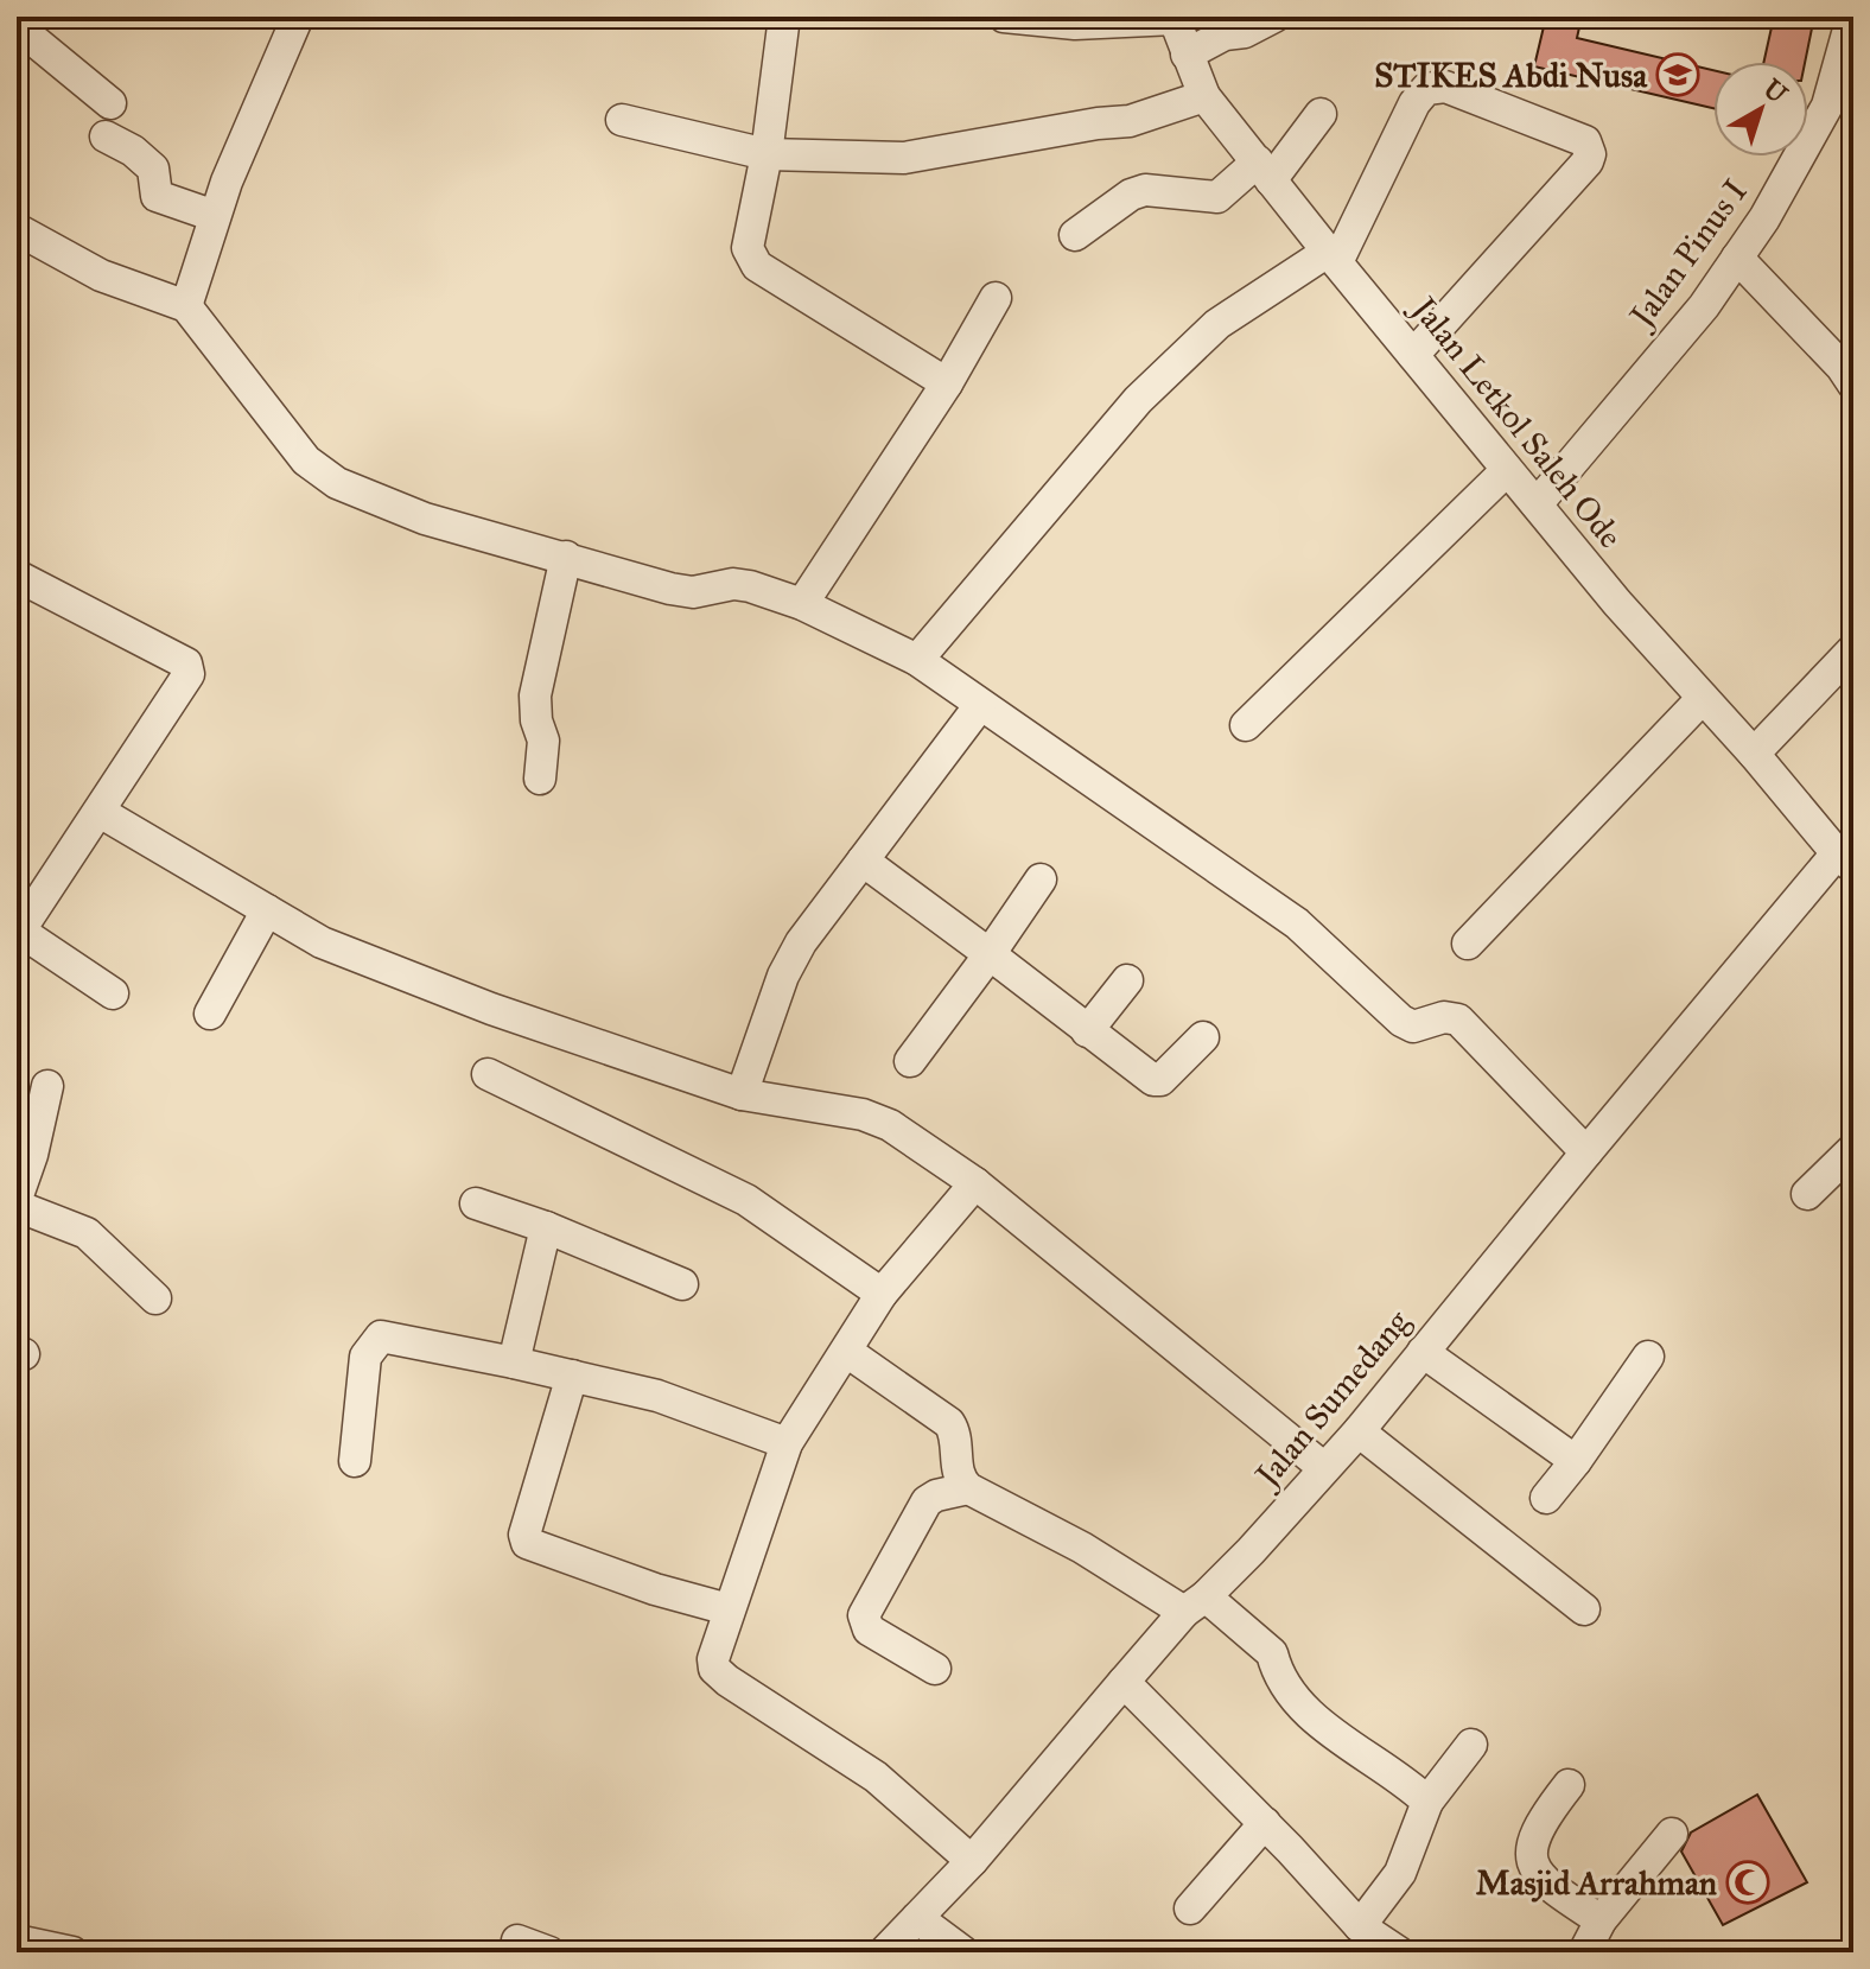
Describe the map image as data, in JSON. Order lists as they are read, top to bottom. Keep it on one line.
{"streets":{"street":["Jalan Pinus I","Jalan Letkol Saleh Ode","Jalan Sumedang"]},"crossings":[["Jalan Pinus I","Jalan Letkol Saleh Ode"],["Jalan Letkol Saleh Ode","Jalan Sumedang"]],"places":{"school or university":["STIKES Abdi Nusa"],"mosque":["Masjid Arrahman"]},"north":"top right"}
